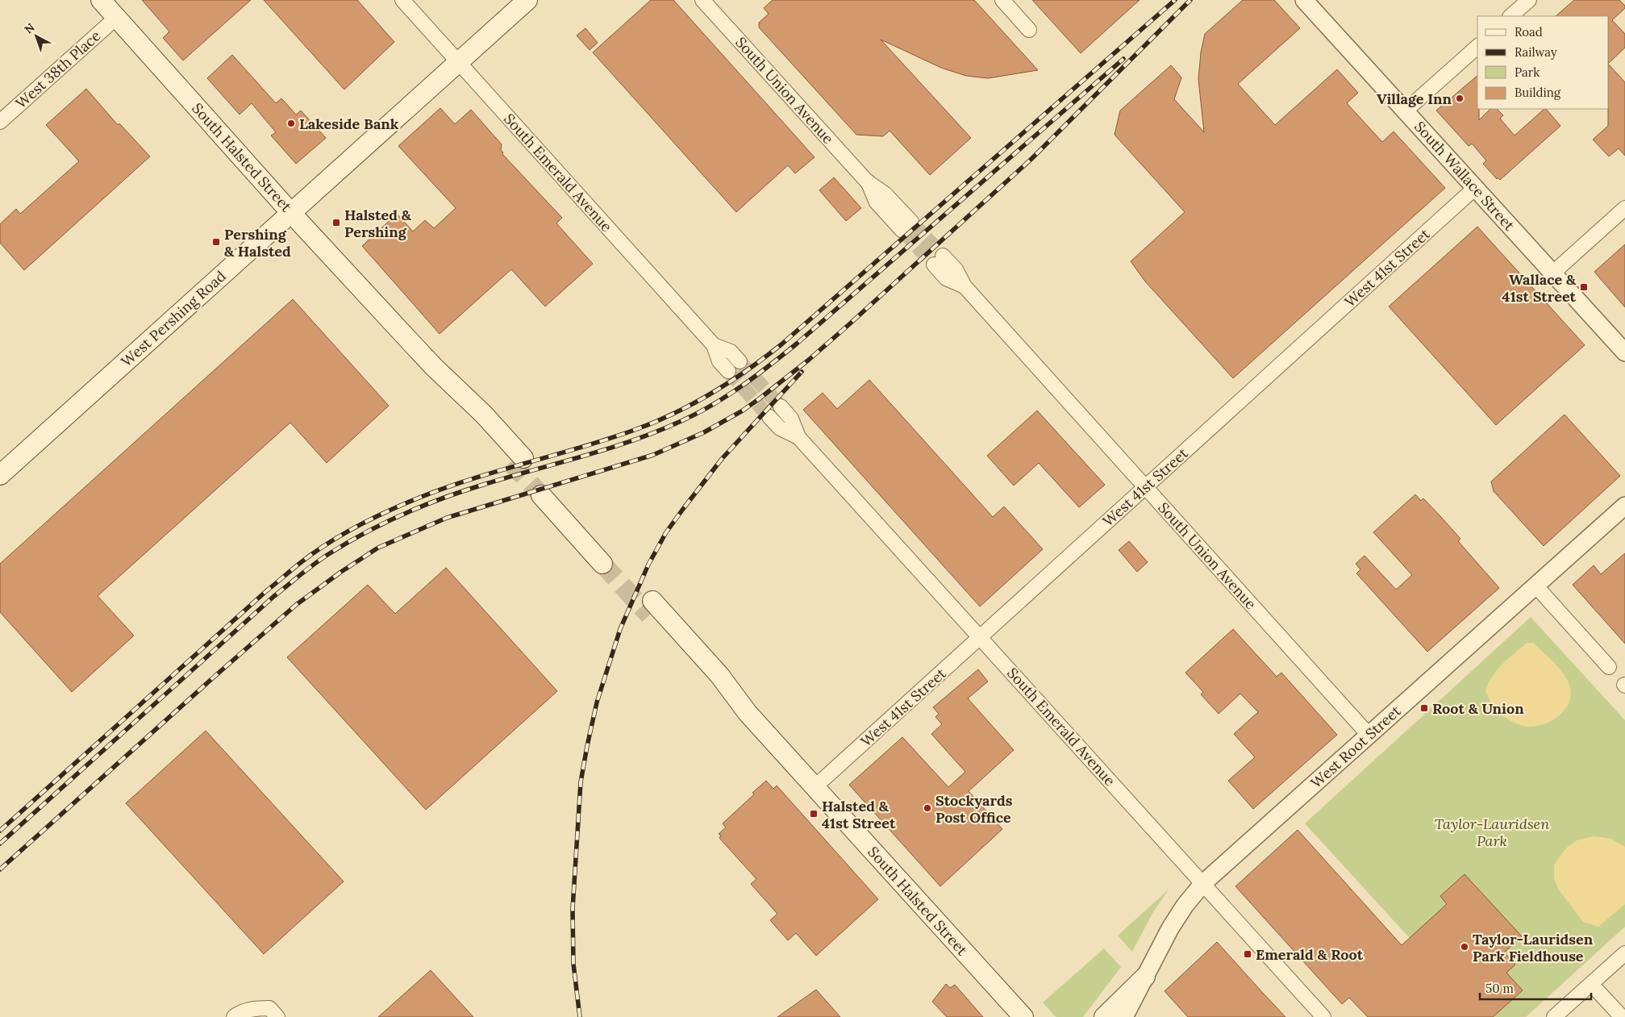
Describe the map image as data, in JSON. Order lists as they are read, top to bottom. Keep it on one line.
{"streets":{"main road":["South Halsted Street","West Pershing Road"],"street":["West 38th Place","South Union Avenue","South Emerald Avenue","South Wallace Street","West 41st Street","West Root Street"]},"crossings":[["West 38th Place","South Halsted Street"],["South Union Avenue","West 41st Street"],["South Union Avenue","West Root Street"],["South Halsted Street","West 41st Street"],["South Halsted Street","West Pershing Road"],["South Emerald Avenue","West 41st Street"],["South Emerald Avenue","West Pershing Road"],["South Emerald Avenue","West Root Street"],["South Wallace Street","West 41st Street"]],"parks":["Taylor-Lauridsen Park"],"places":{"other":["Village Inn","Lakeside Bank","Stockyards Post Office","Taylor-Lauridsen Park Fieldhouse"],"transit":["Halsted & Pershing","Pershing & Halsted","Wallace & 41st Street","Root & Union","Halsted & 41st Street","Emerald & Root"]},"legend":["Road","Railway","Park","Building"],"scale_bar":"50 m","north":"top left"}
